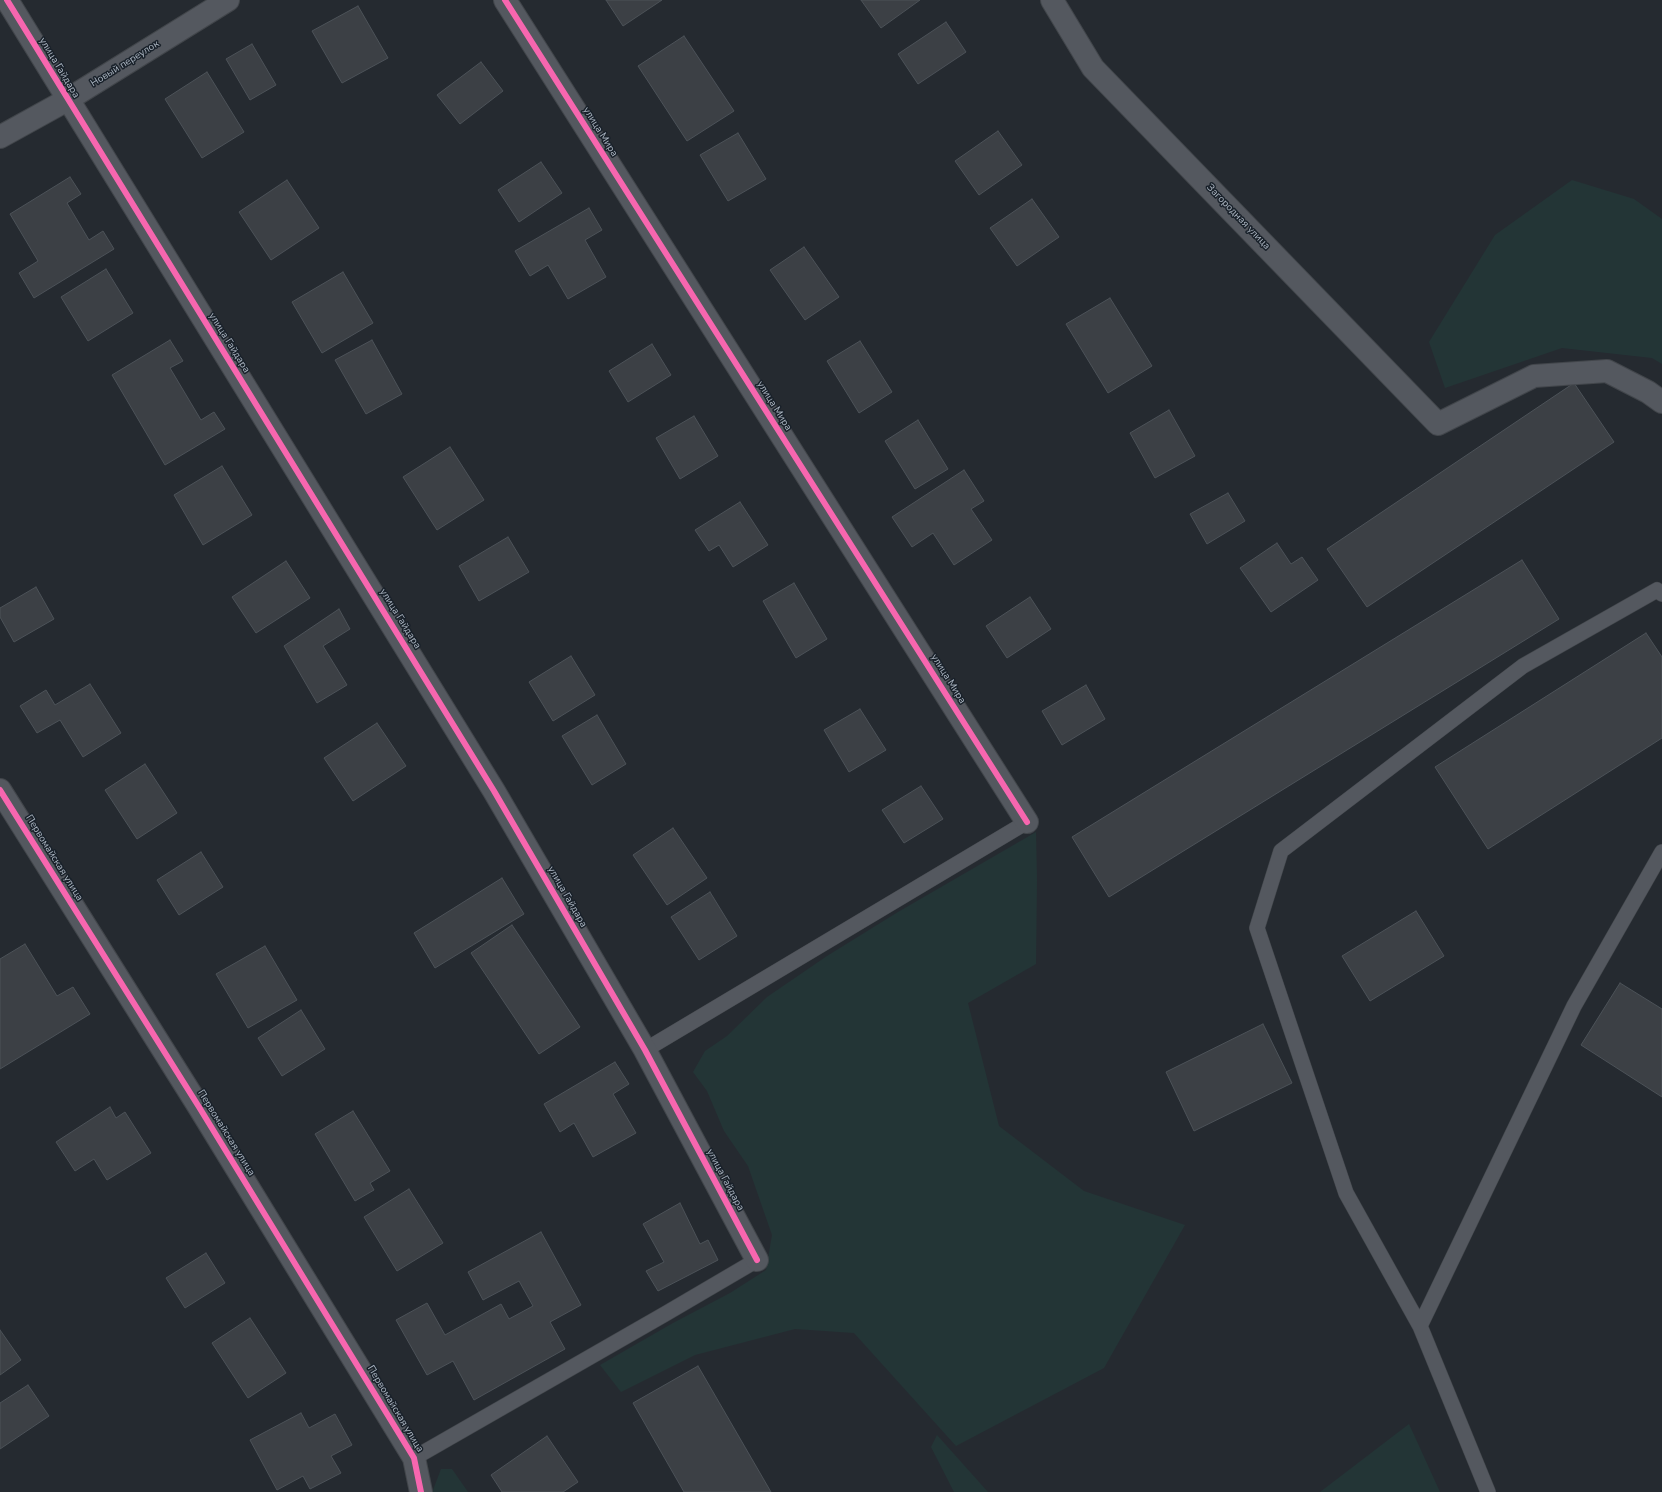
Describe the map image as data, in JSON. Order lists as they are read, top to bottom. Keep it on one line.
{"streets":{"street":["Новый переулок","улица Гайдара","улица Мира","Загородная улица","Первомайская улица"]},"crossings":[["Новый переулок","улица Гайдара"]]}
